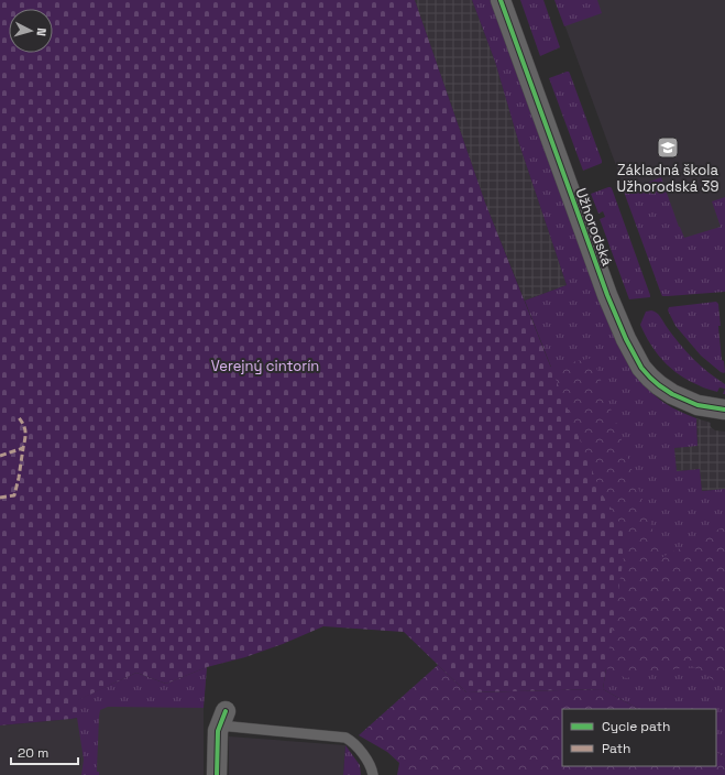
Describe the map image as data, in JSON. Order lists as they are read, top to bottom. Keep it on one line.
{"streets":{"street":["Užhorodská"]},"parks":["Verejný cintorín"],"places":{"school or university":["Základná škola Užhorodská 39"]},"legend":["Cycle path","Path"],"scale_bar":"20 m","north":"right"}
